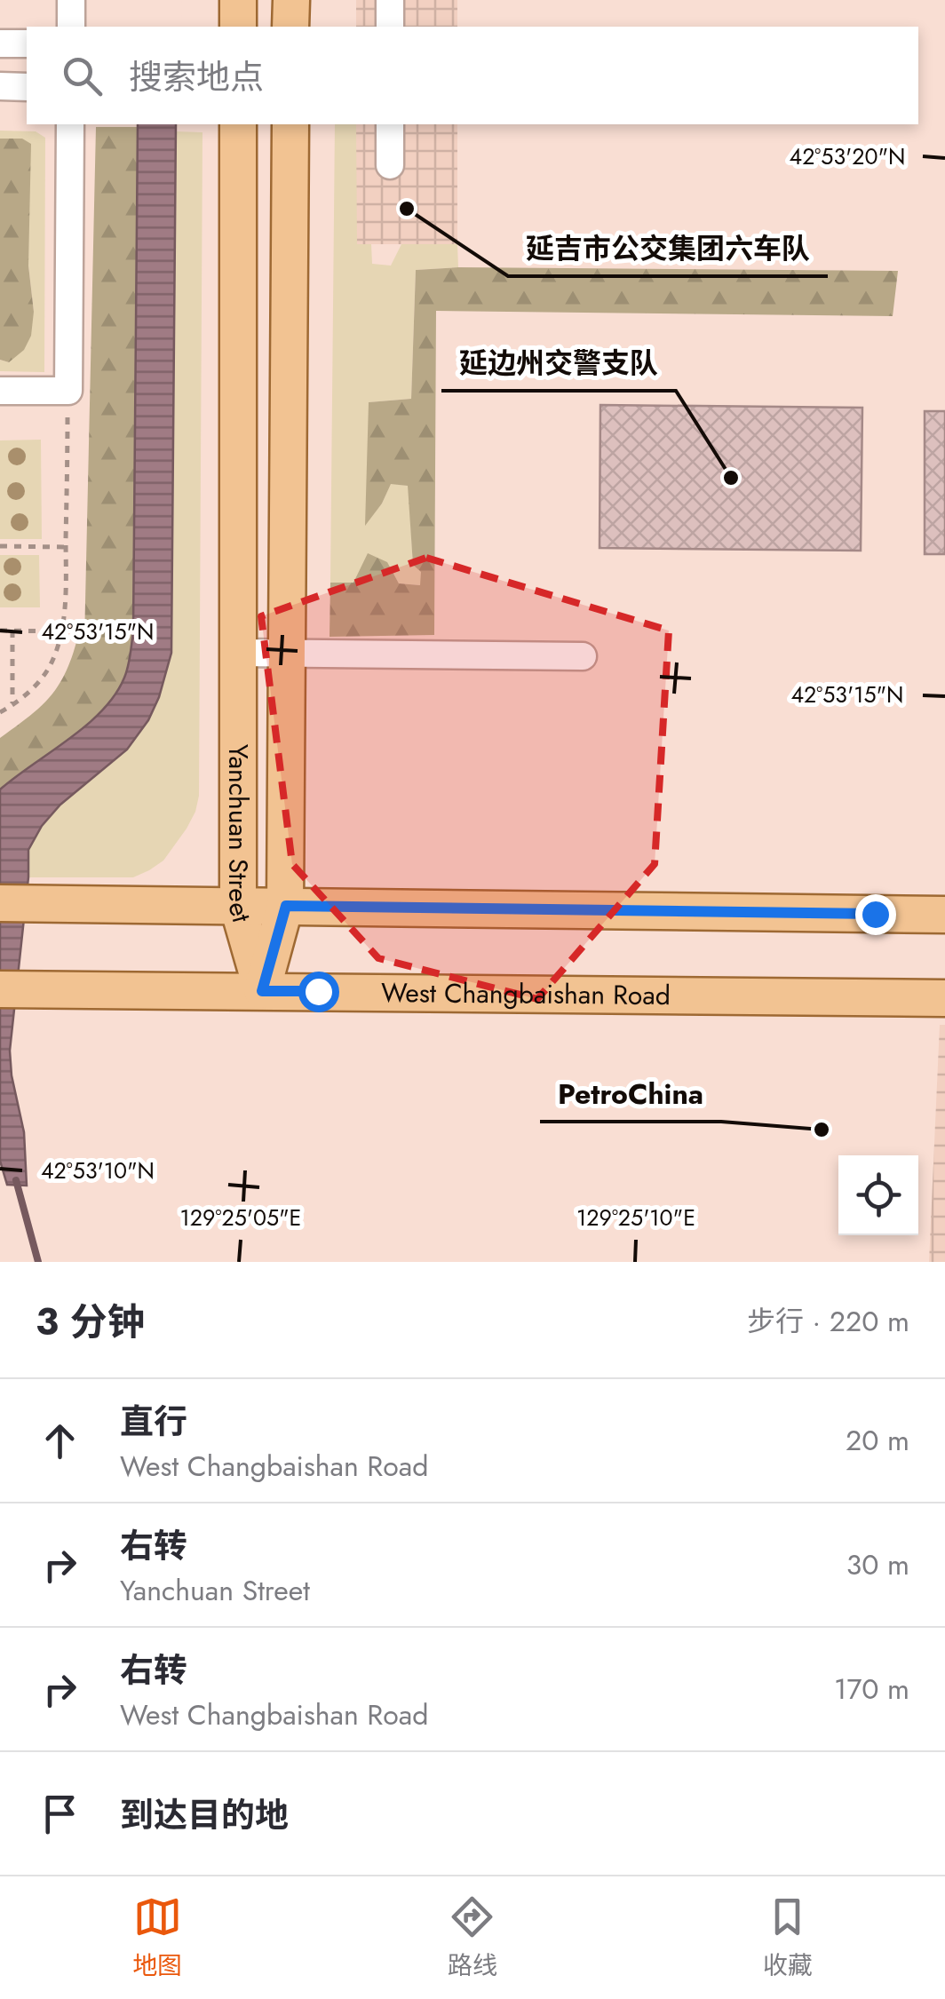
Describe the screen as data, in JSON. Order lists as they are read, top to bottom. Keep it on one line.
{"streets":{"main road":["Yanchuan Street","West Changbaishan Road"]},"crossings":[["Yanchuan Street","West Changbaishan Road"]],"places":["延吉市公交集团六车队","延边州交警支队","PetroChina"],"page":{"search":"搜索地点","heading":["3 分钟","步行 · 220 m"],"list":[["直行","West Changbaishan Road","20 m"],["右转","Yanchuan Street","30 m"],["右转","West Changbaishan Road","170 m"],"到达目的地"],"nav":["地图","路线","收藏"]},"coordinates":["42°53'20\"N","42°53'15\"N","42°53'10\"N","129°25'05\"E","129°25'10\"E"]}
